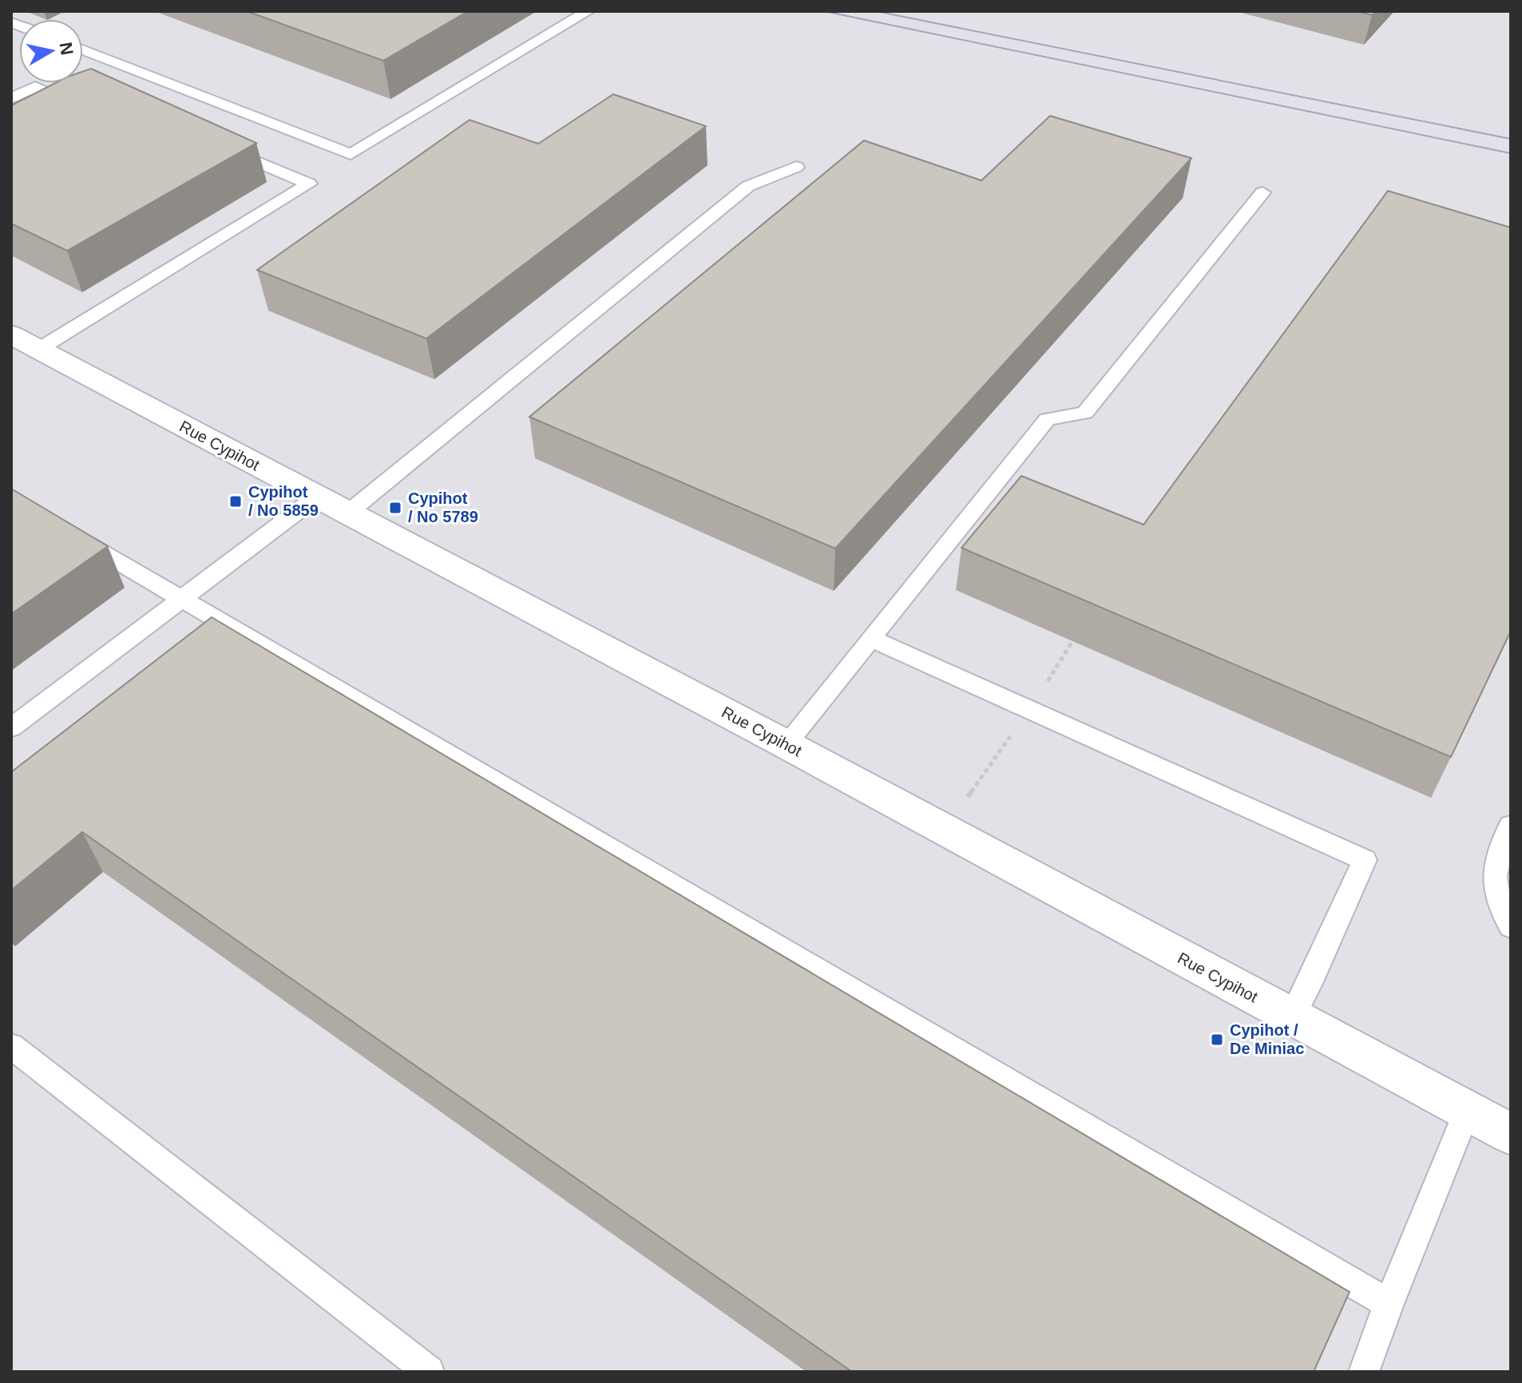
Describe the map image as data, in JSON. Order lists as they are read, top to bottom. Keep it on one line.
{"streets":{"street":["Rue Cypihot"]},"places":{"transit":["Cypihot / No 5859","Cypihot / No 5789","Cypihot / De Miniac"]},"north":"right"}
